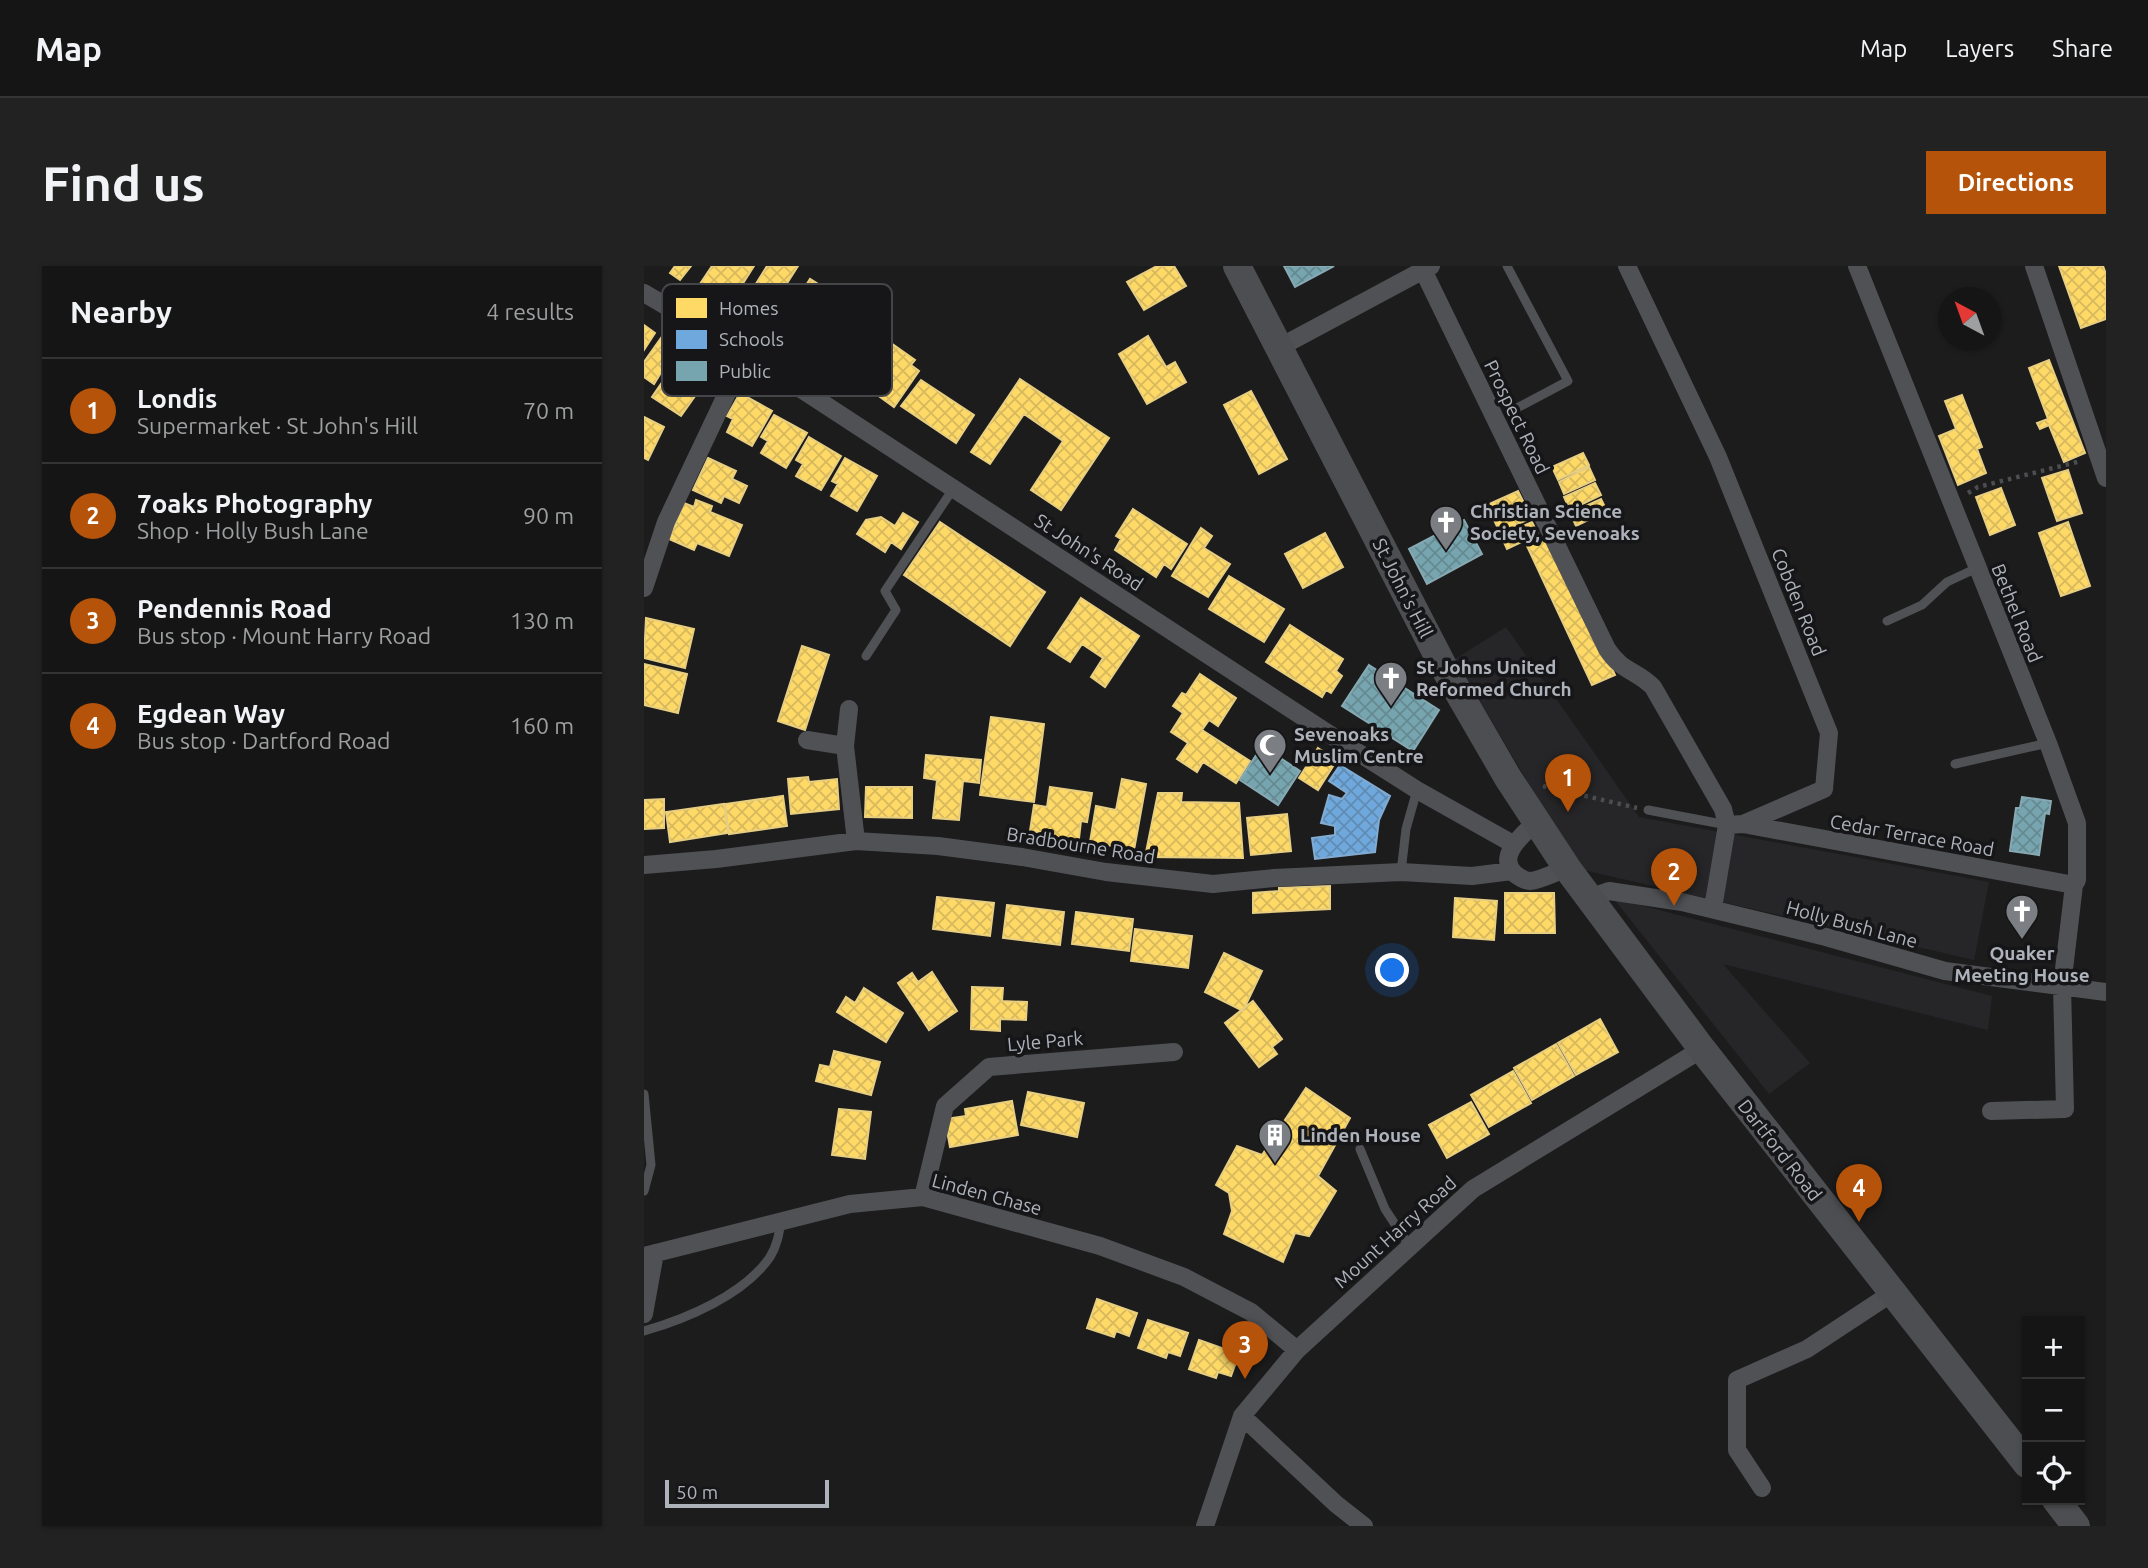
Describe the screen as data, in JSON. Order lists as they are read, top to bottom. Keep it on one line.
{"streets":{"main road":["St John's Hill","Dartford Road"],"street":["Prospect Road","St John's Road","Cobden Road","Bethel Road","Cedar Terrace Road","Bradbourne Road","Holly Bush Lane","Lyle Park","Linden Chase","Mount Harry Road"]},"crossings":[["Prospect Road","Cobden Road"],["Prospect Road","Cedar Terrace Road"],["St John's Hill","Bradbourne Road"],["St John's Hill","Holly Bush Lane"],["St John's Hill","Dartford Road"],["Cobden Road","Cedar Terrace Road"],["Bethel Road","Cedar Terrace Road"],["Bethel Road","Holly Bush Lane"],["Holly Bush Lane","Dartford Road"],["Lyle Park","Linden Chase"],["Dartford Road","Mount Harry Road"],["Linden Chase","Mount Harry Road"]],"places":{"church":["Christian Science Society, Sevenoaks","St Johns United Reformed Church","Quaker Meeting House"],"mosque":["Sevenoaks Muslim Centre"],"building":["Linden House"]},"legend":["Homes","Schools","Public"],"scale_bar":"50 m","north":"top left","page":{"header":"Map","nav":["Map","Layers","Share"],"buttons":"Directions","title":"Find us","heading":["Nearby","4 results"],"list":[{"mark":"1","name":"Londis","note":"Supermarket · St John's Hill","value":"70 m"},{"mark":"2","name":"7oaks Photography","note":"Shop · Holly Bush Lane","value":"90 m"},{"mark":"3","name":"Pendennis Road","note":"Bus stop · Mount Harry Road","value":"130 m"},{"mark":"4","name":"Egdean Way","note":"Bus stop · Dartford Road","value":"160 m"}],"pins":["1","2","4","3"],"map_buttons":["+","−"],"scale":"50 m"}}
